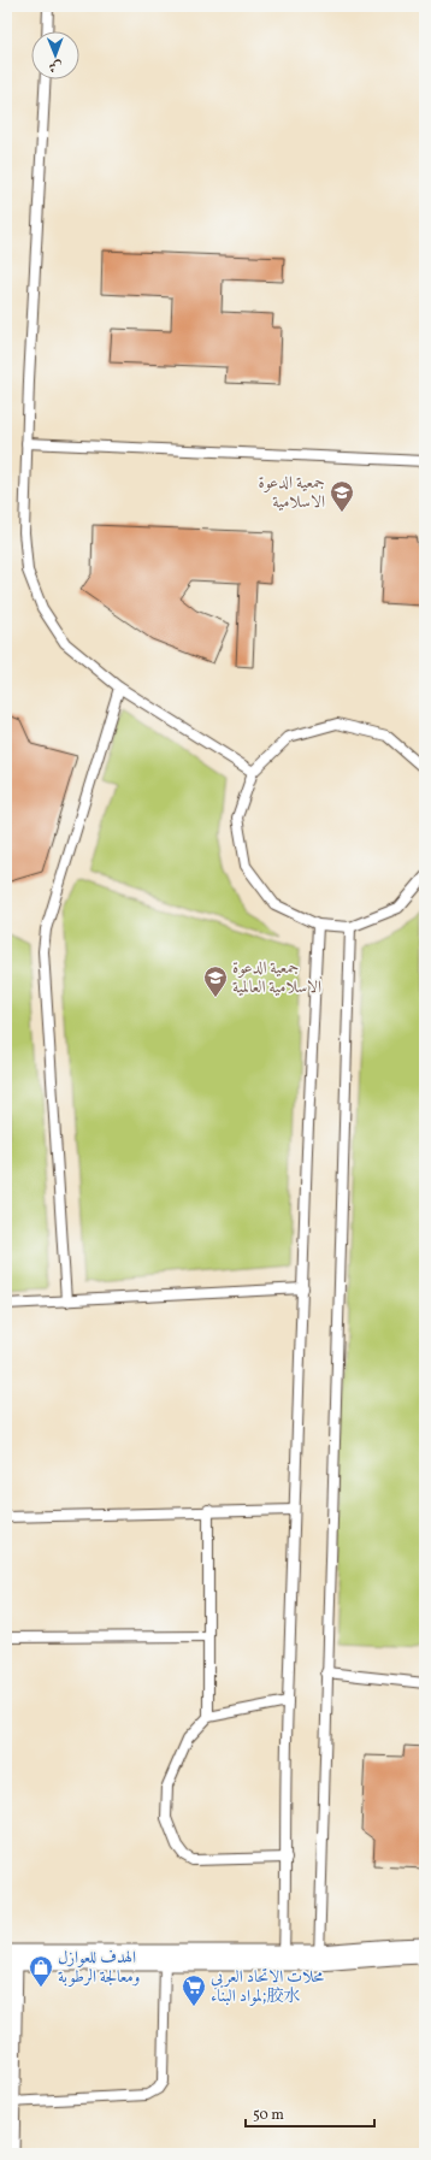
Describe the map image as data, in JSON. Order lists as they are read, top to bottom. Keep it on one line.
{"places":{"school or university":["جمعية الدعوة الاسلامية","جمعية الدعوة الاسلامية العالمية"],"shop":["الهدف للعوازل ومعالجة الرطوبة"],"supermarket":["محلات الاتحاد العربي لمواد البناء;胶水"]},"scale_bar":"50 m","north":"bottom"}
